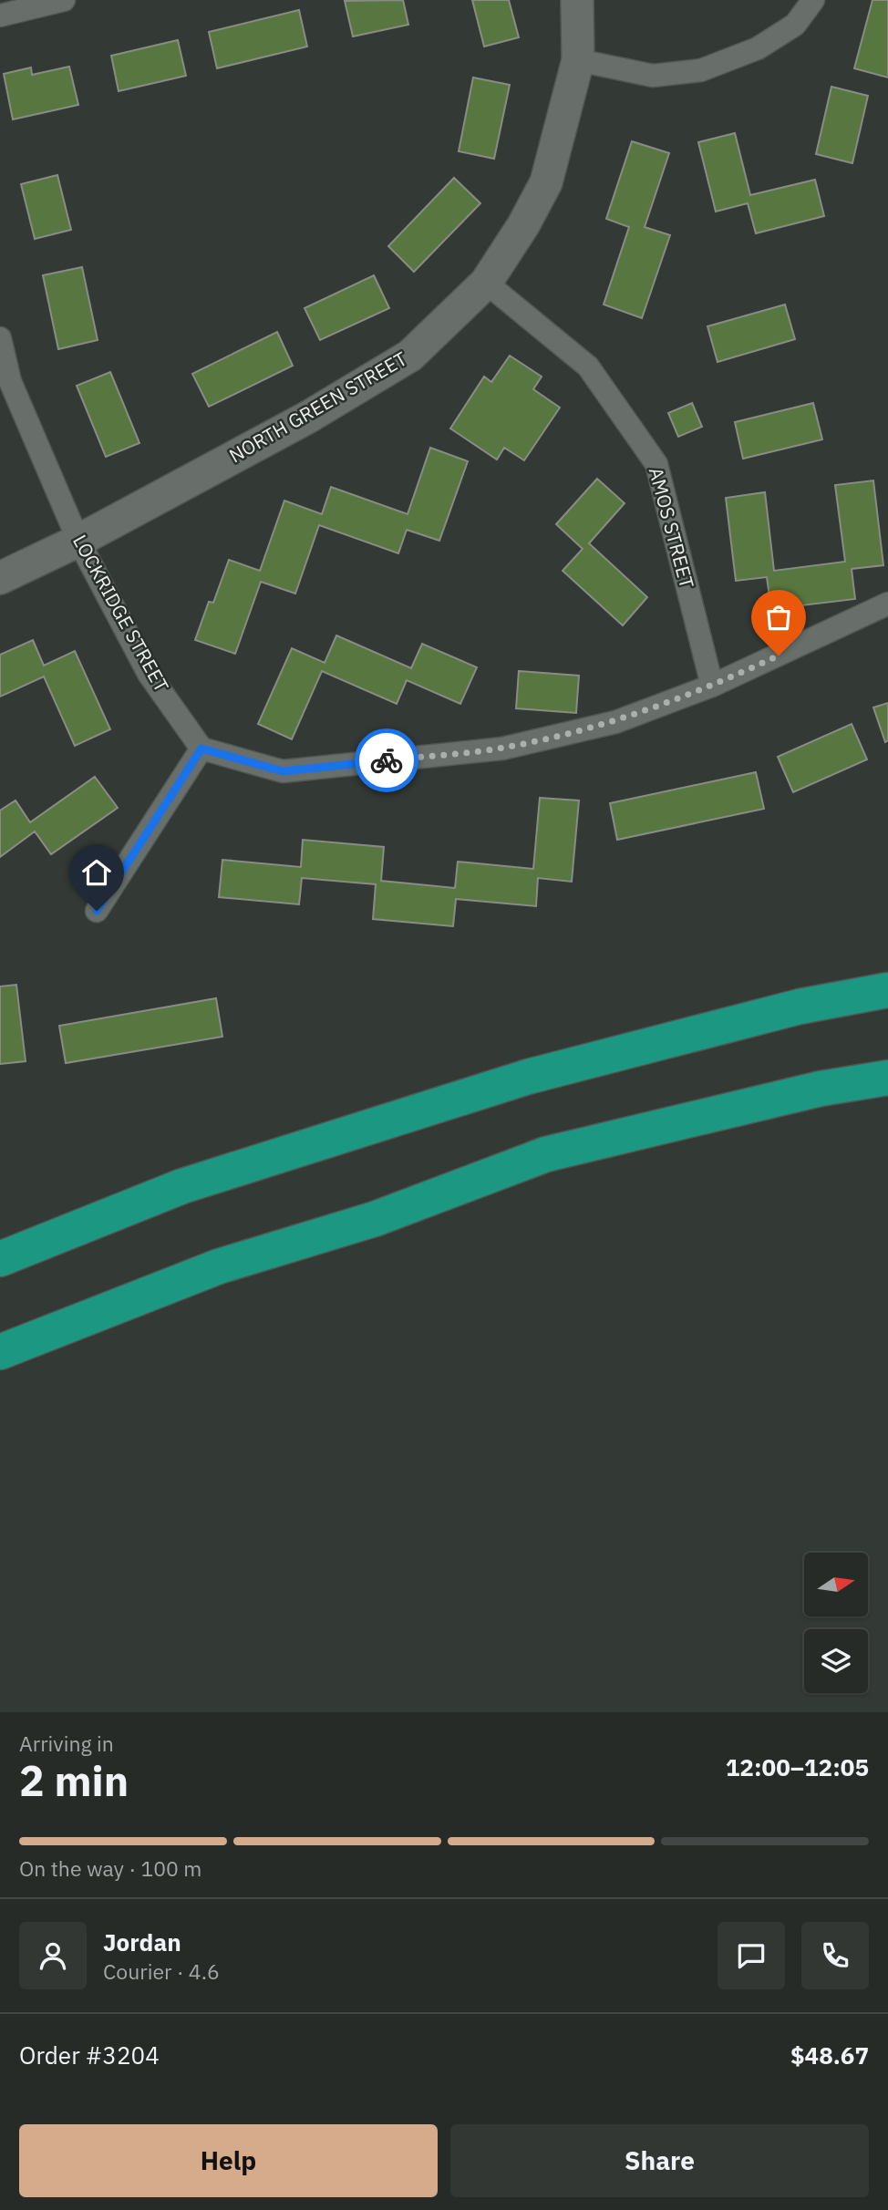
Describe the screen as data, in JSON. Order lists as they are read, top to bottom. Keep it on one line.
{"streets":{"street":["NORTH GREEN STREET","AMOS STREET","LOCKRIDGE STREET"]},"crossings":[["NORTH GREEN STREET","AMOS STREET"],["NORTH GREEN STREET","LOCKRIDGE STREET"]],"north":"right","page":{"heading":["2 min","Arriving in","12:00–12:05"],"panel":["Jordan","Courier · 4.6","Order #3204","$48.67"],"bar":"On the way · 100 m","buttons":["Help","Share"]}}
